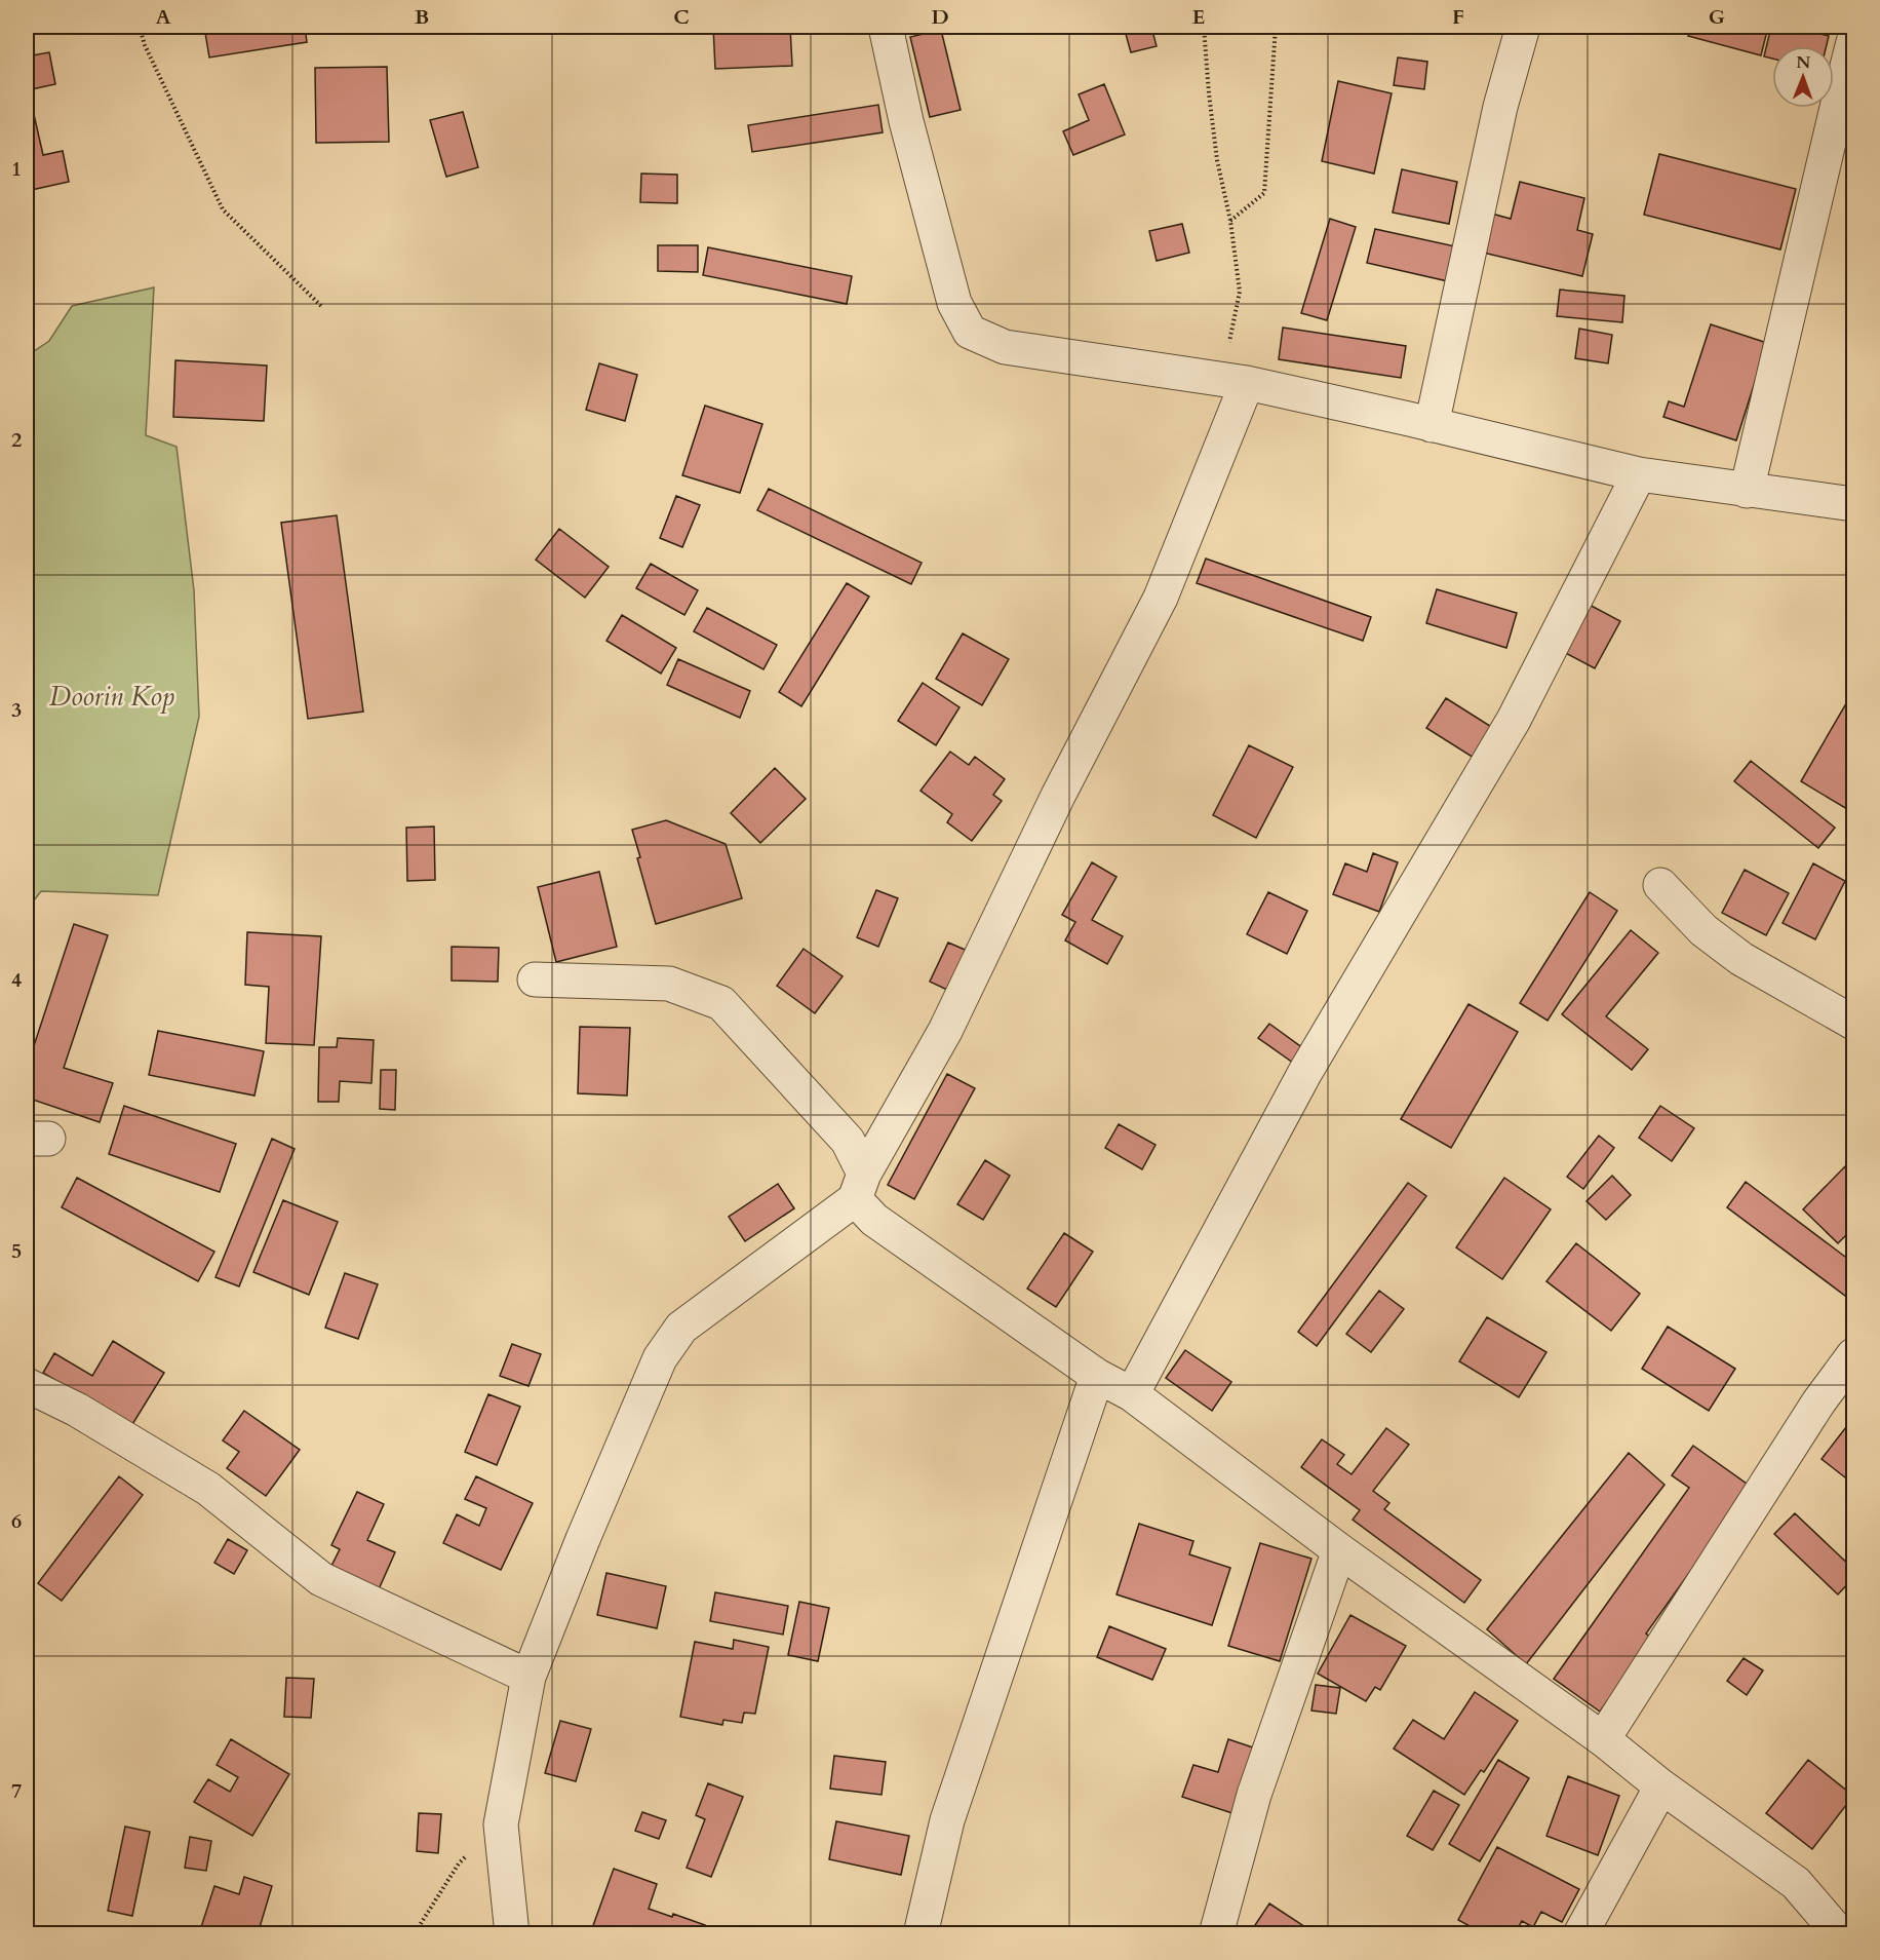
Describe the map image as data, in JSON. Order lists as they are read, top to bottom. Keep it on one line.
{"parks":["Doorin Kop"],"north":"top","grid":{"columns":["A","B","C","D","E","F","G"],"rows":["1","2","3","4","5","6","7"]}}
